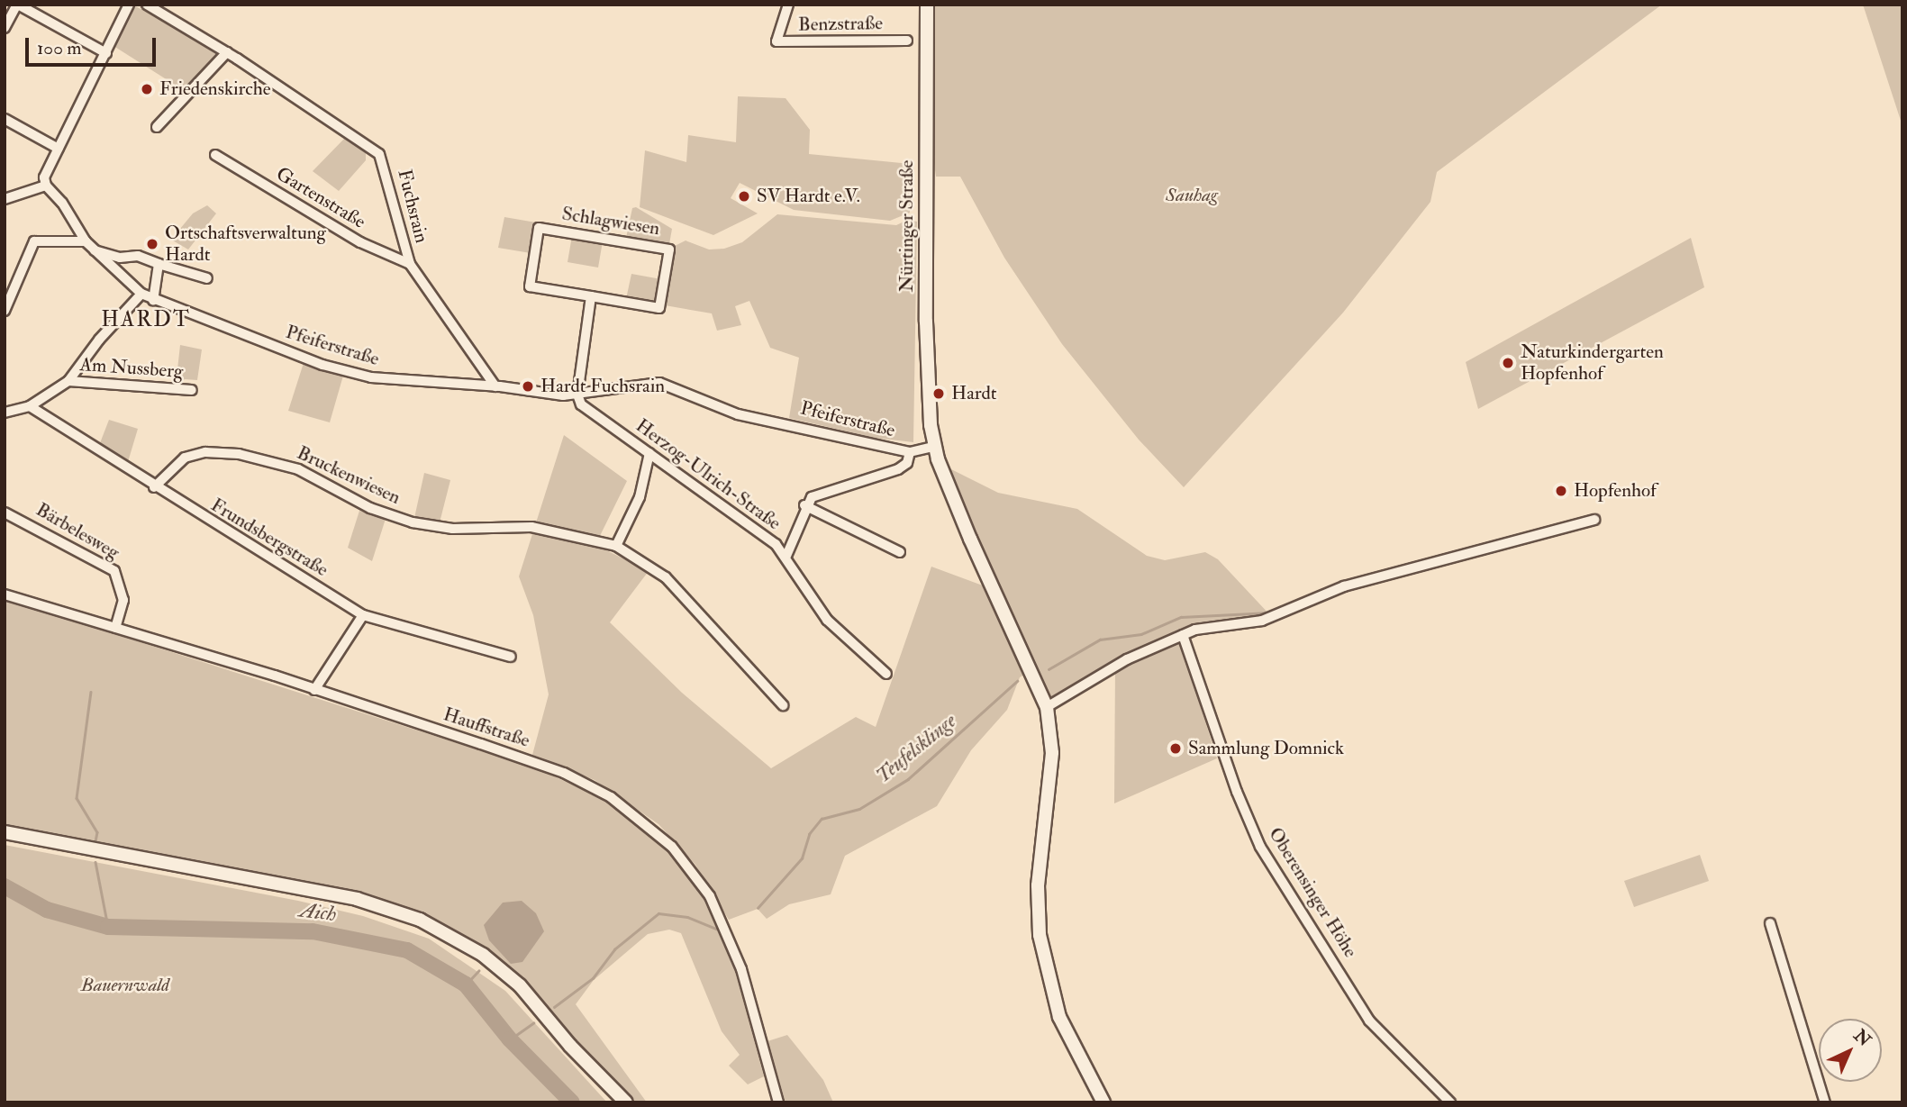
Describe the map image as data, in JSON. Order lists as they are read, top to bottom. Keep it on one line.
{"streets":{"main road":["Nürtinger Straße"],"street":["Benzstraße","Gartenstraße","Fuchsrain","Schlagwiesen","Pfeiferstraße","Am Nussberg","Herzog-Ulrich-Straße","Bruckenwiesen","Bärbelesweg","Frundsbergstraße","Hauffstraße","Oberensinger Höhe"]},"crossings":[["Gartenstraße","Fuchsrain"],["Fuchsrain","Pfeiferstraße"],["Nürtinger Straße","Pfeiferstraße"],["Pfeiferstraße","Herzog-Ulrich-Straße"],["Bruckenwiesen","Frundsbergstraße"],["Bärbelesweg","Hauffstraße"]],"districts":["HARDT"],"water":["Teufelsklinge","Aich"],"parks":["Sauhag","Bauernwald"],"places":["Friedenskirche","SV Hardt e.V.","Ortschaftsverwaltung Hardt","Naturkindergarten Hopfenhof","Hardt Fuchsrain","Hardt","Hopfenhof","Sammlung Domnick"],"scale_bar":"100 m","north":"top right"}
